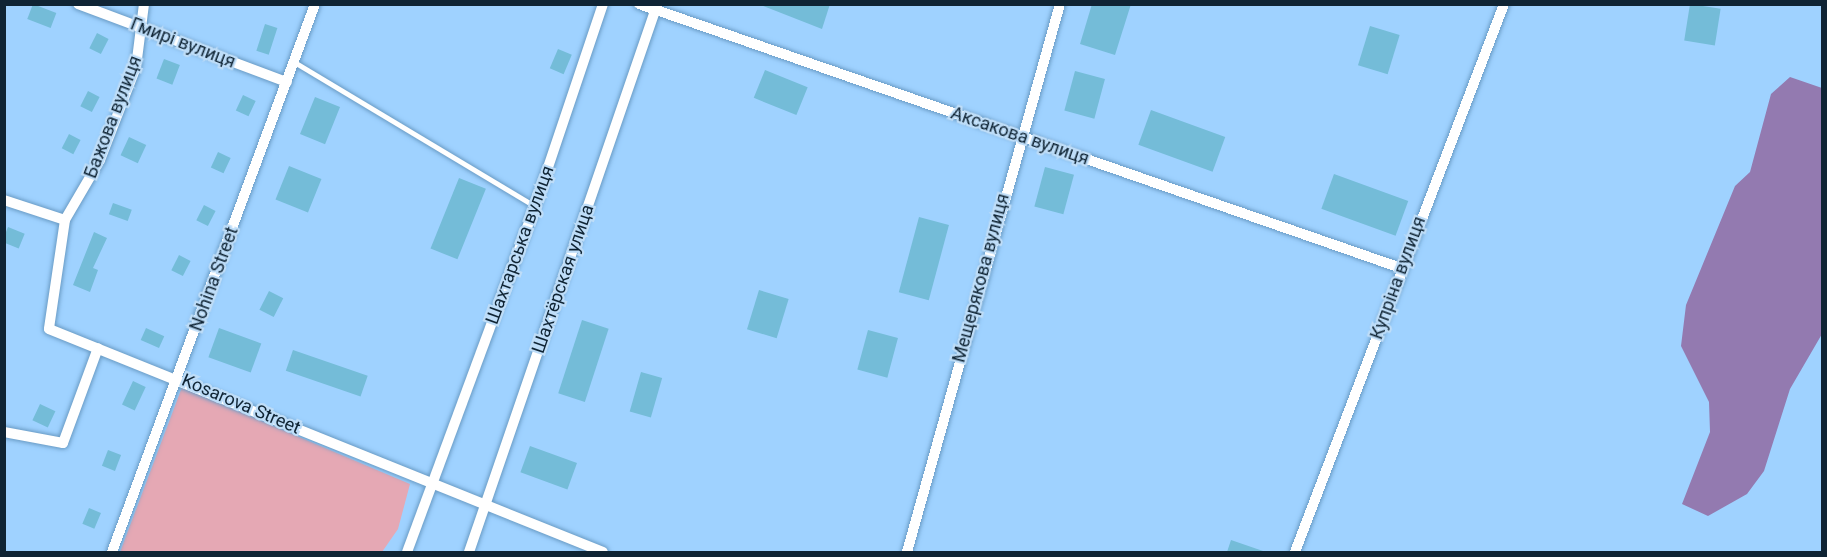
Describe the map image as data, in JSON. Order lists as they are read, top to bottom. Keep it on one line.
{"streets":{"street":["Гмирі вулиця","Бажова вулиця","Аксакова вулиця","Шахтарська вулиця","Мещерякова вулиця","Купріна вулиця","Nohina Street","Шахтёрская улица","Kosarova Street"]},"crossings":[["Гмирі вулиця","Бажова вулиця"],["Гмирі вулиця","Nohina Street"],["Бажова вулиця","Kosarova Street"],["Аксакова вулиця","Мещерякова вулиця"],["Аксакова вулиця","Купріна вулиця"],["Аксакова вулиця","Шахтёрская улица"],["Шахтарська вулиця","Kosarova Street"],["Nohina Street","Kosarova Street"],["Шахтёрская улица","Kosarova Street"]]}
